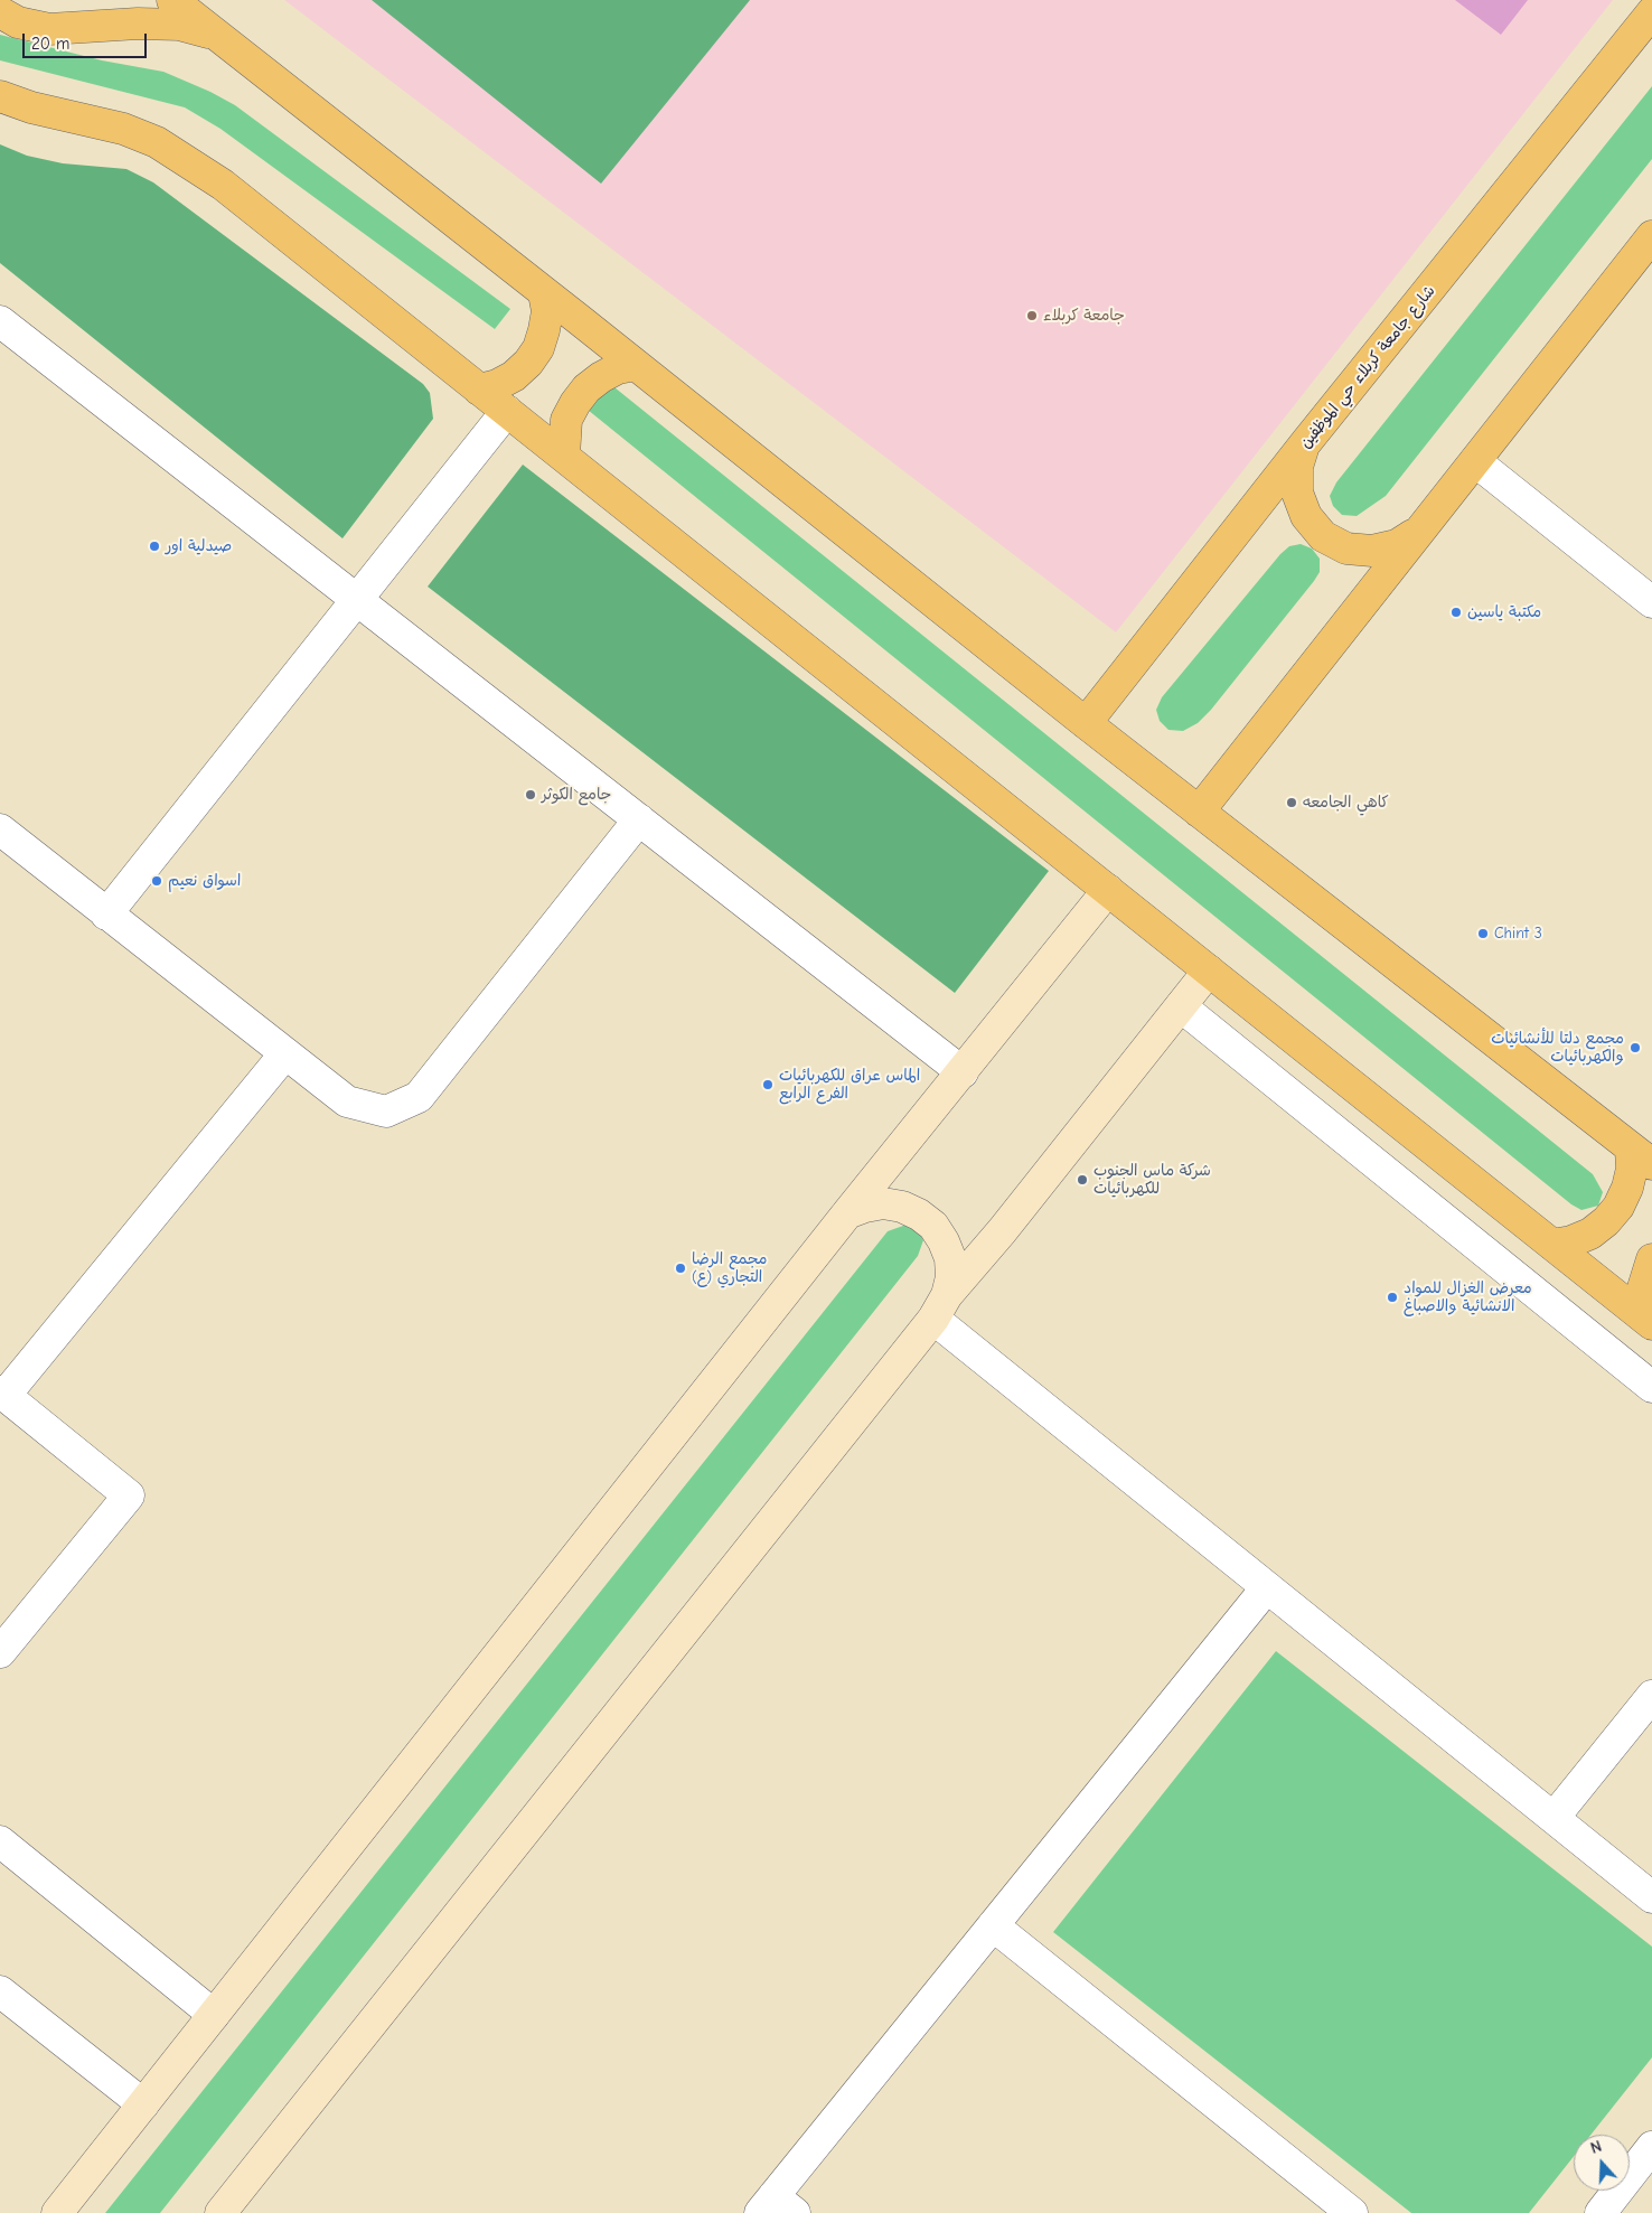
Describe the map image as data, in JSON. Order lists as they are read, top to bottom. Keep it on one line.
{"streets":{"main road":["شارع جامعة كربلاء حي الموظفين"]},"places":["جامعة كربلاء","صيدلية اور","مكتبة ياسين","جامع الكوثر","كاهي الجامعه","اسواق نعيم","Chint 3","مجمع دلتا للأنشائيات والكهربائيات","الماس عراق للكهربائيات الفرع الرابع","شركة ماس الجنوب للكهربائيات","مجمع الرضا (ع) التجاري","معرض الغزال للمواد الانشائية والاصباغ"],"scale_bar":"20 m","north":"top"}
